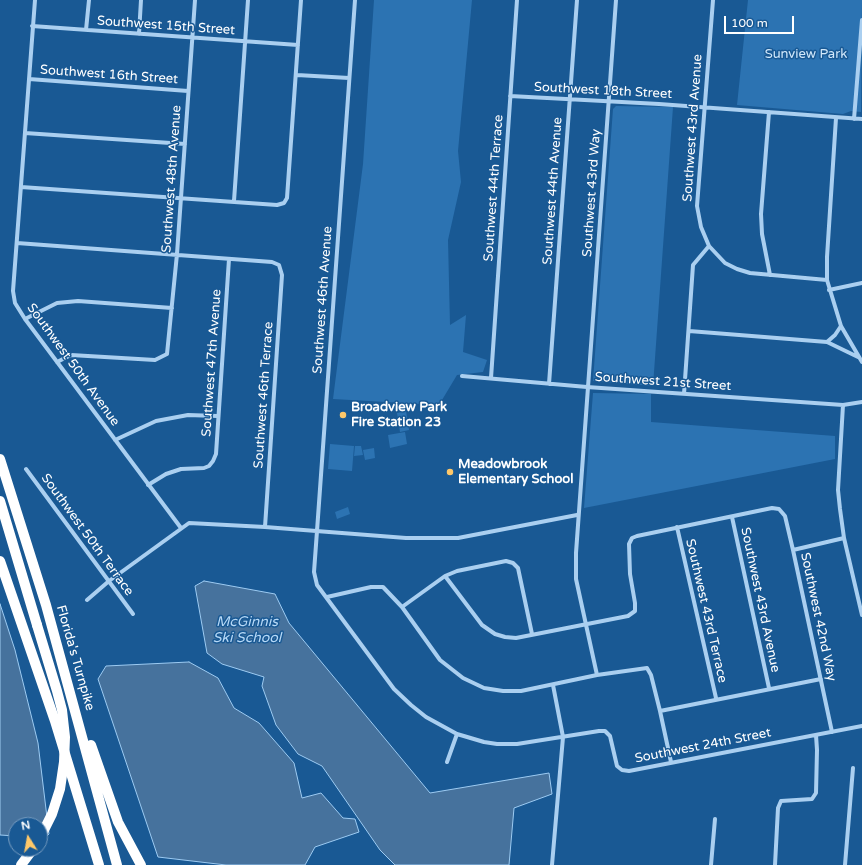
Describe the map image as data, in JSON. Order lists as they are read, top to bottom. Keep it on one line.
{"streets":{"highway":["Florida's Turnpike"],"street":["Southwest 15th Street","Southwest 16th Street","Southwest 18th Street","Southwest 43rd Avenue","Southwest 48th Avenue","Southwest 44th Terrace","Southwest 44th Avenue","Southwest 43rd Way","Southwest 46th Avenue","Southwest 47th Avenue","Southwest 50th Avenue","Southwest 21st Street","Southwest 46th Terrace","Southwest 50th Terrace","Southwest 43rd Terrace","Southwest 42nd Way","Southwest 24th Street"]},"crossings":[["Southwest 15th Street","Southwest 48th Avenue"],["Southwest 15th Street","Southwest 50th Avenue"],["Southwest 16th Street","Southwest 48th Avenue"],["Southwest 16th Street","Southwest 50th Avenue"],["Southwest 18th Street","Southwest 43rd Avenue"],["Southwest 18th Street","Southwest 44th Terrace"],["Southwest 18th Street","Southwest 44th Avenue"],["Southwest 18th Street","Southwest 43rd Way"],["Southwest 43rd Avenue","Southwest 42nd Way"],["Southwest 48th Avenue","Southwest 50th Avenue"],["Southwest 44th Terrace","Southwest 21st Street"],["Southwest 44th Avenue","Southwest 21st Street"],["Southwest 43rd Way","Southwest 21st Street"],["Southwest 46th Avenue","Southwest 24th Street"],["Southwest 47th Avenue","Southwest 50th Avenue"],["Southwest 47th Avenue","Southwest 46th Terrace"],["Southwest 42nd Way","Southwest 24th Street"]],"water":["McGinnis Ski School"],"parks":["Sunview Park"],"places":["Broadview Park Fire Station 23","Meadowbrook Elementary School"],"scale_bar":"100 m","north":"top"}
